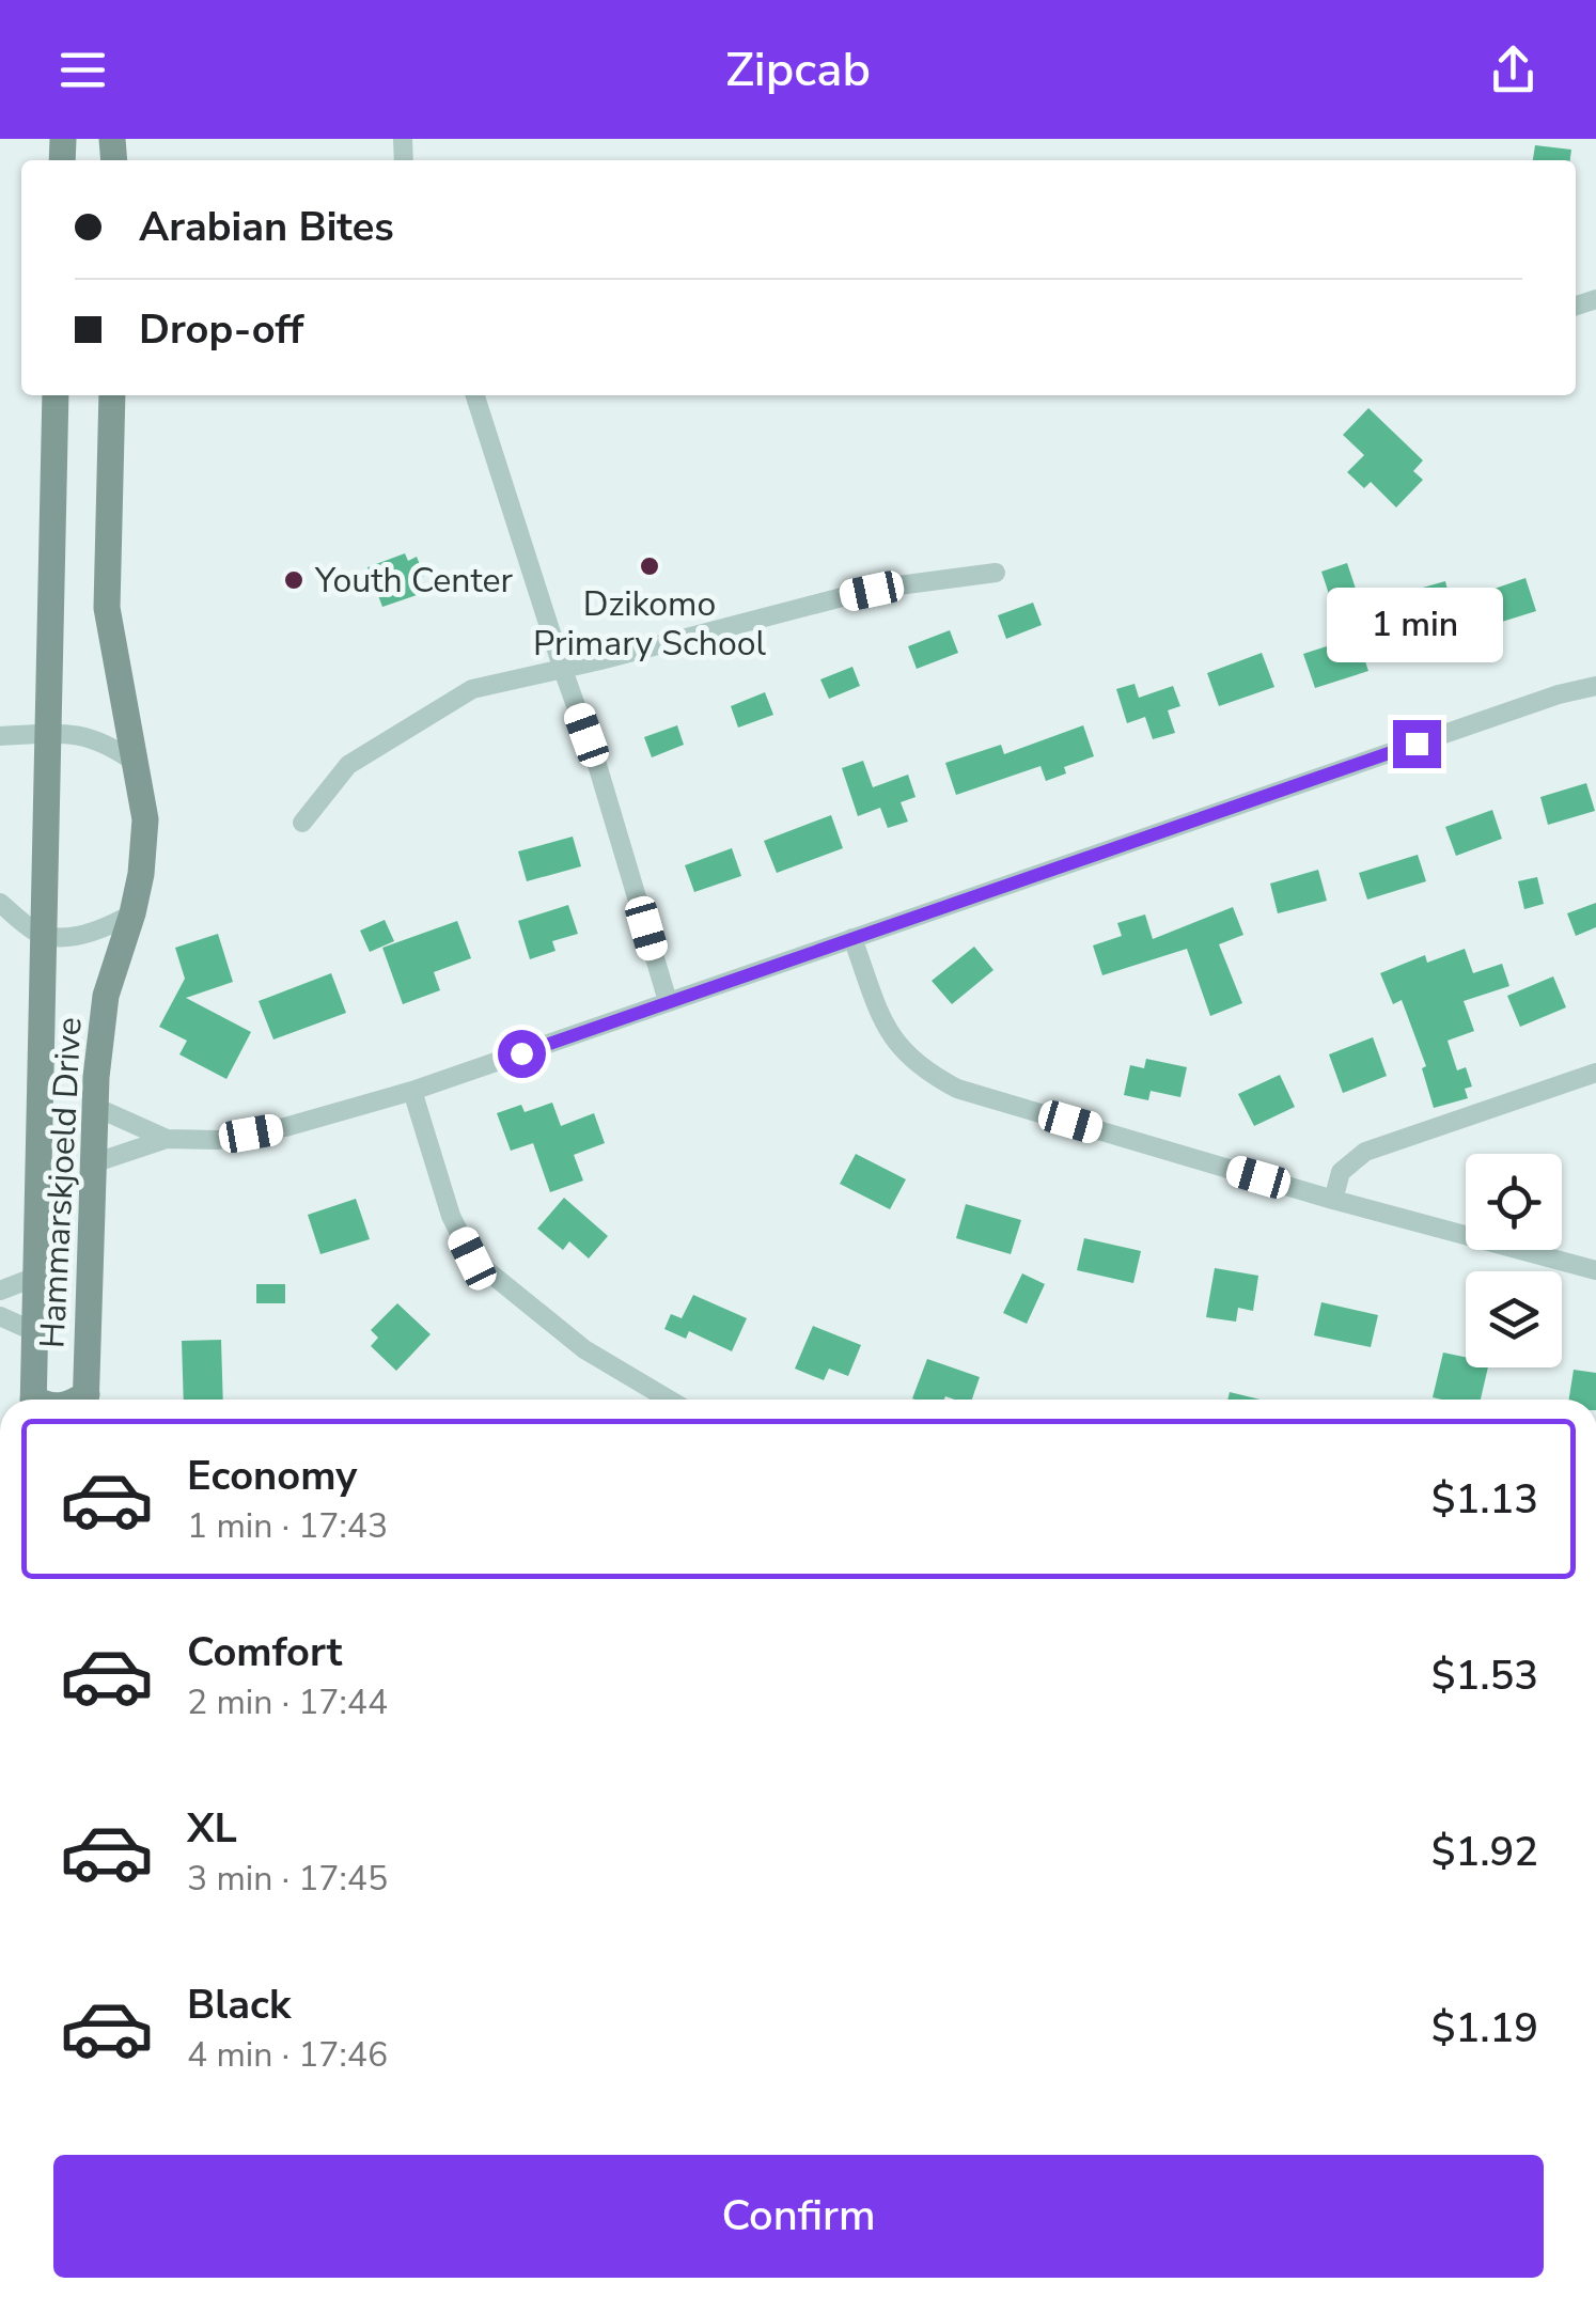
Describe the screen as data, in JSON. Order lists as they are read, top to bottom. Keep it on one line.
{"streets":{"main road":["Hammarskjoeld Drive"]},"places":["Dzikomo Primary School","Youth Center"],"page":{"header":"Zipcab","banner":["Arabian Bites","Drop-off"],"bubble":"1 min","list":[{"name":"Economy","note":"1 min · 17:43","value":"$1.13"},{"name":"Comfort","note":"2 min · 17:44","value":"$1.53"},{"name":"XL","note":"3 min · 17:45","value":"$1.92"},{"name":"Black","note":"4 min · 17:46","value":"$1.19"}],"buttons":"Confirm"}}
